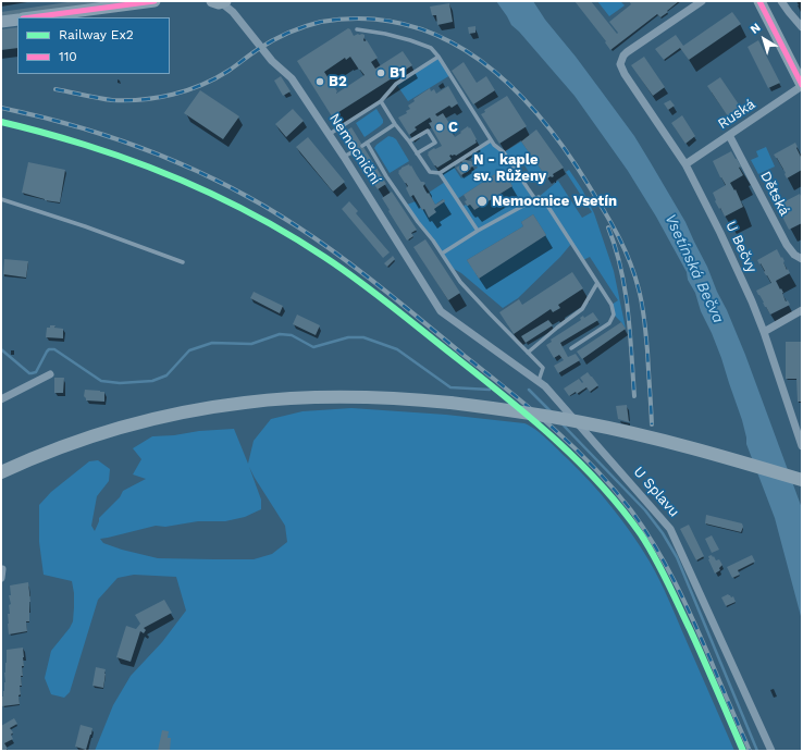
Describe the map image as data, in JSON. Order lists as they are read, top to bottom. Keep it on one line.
{"streets":{"street":["Ruská","Nemocniční","Dětská","U Bečvy","U Splavu"]},"crossings":[["Ruská","Dětská"],["Ruská","U Bečvy"],["Nemocniční","U Splavu"]],"water":["Vsetínská Bečva"],"places":["B1","B2","C","N - kaple sv. Růženy","Nemocnice Vsetín"],"lines":["transit line 110","rail line Ex2"],"legend":["Railway Ex2","110"],"north":"top left"}
